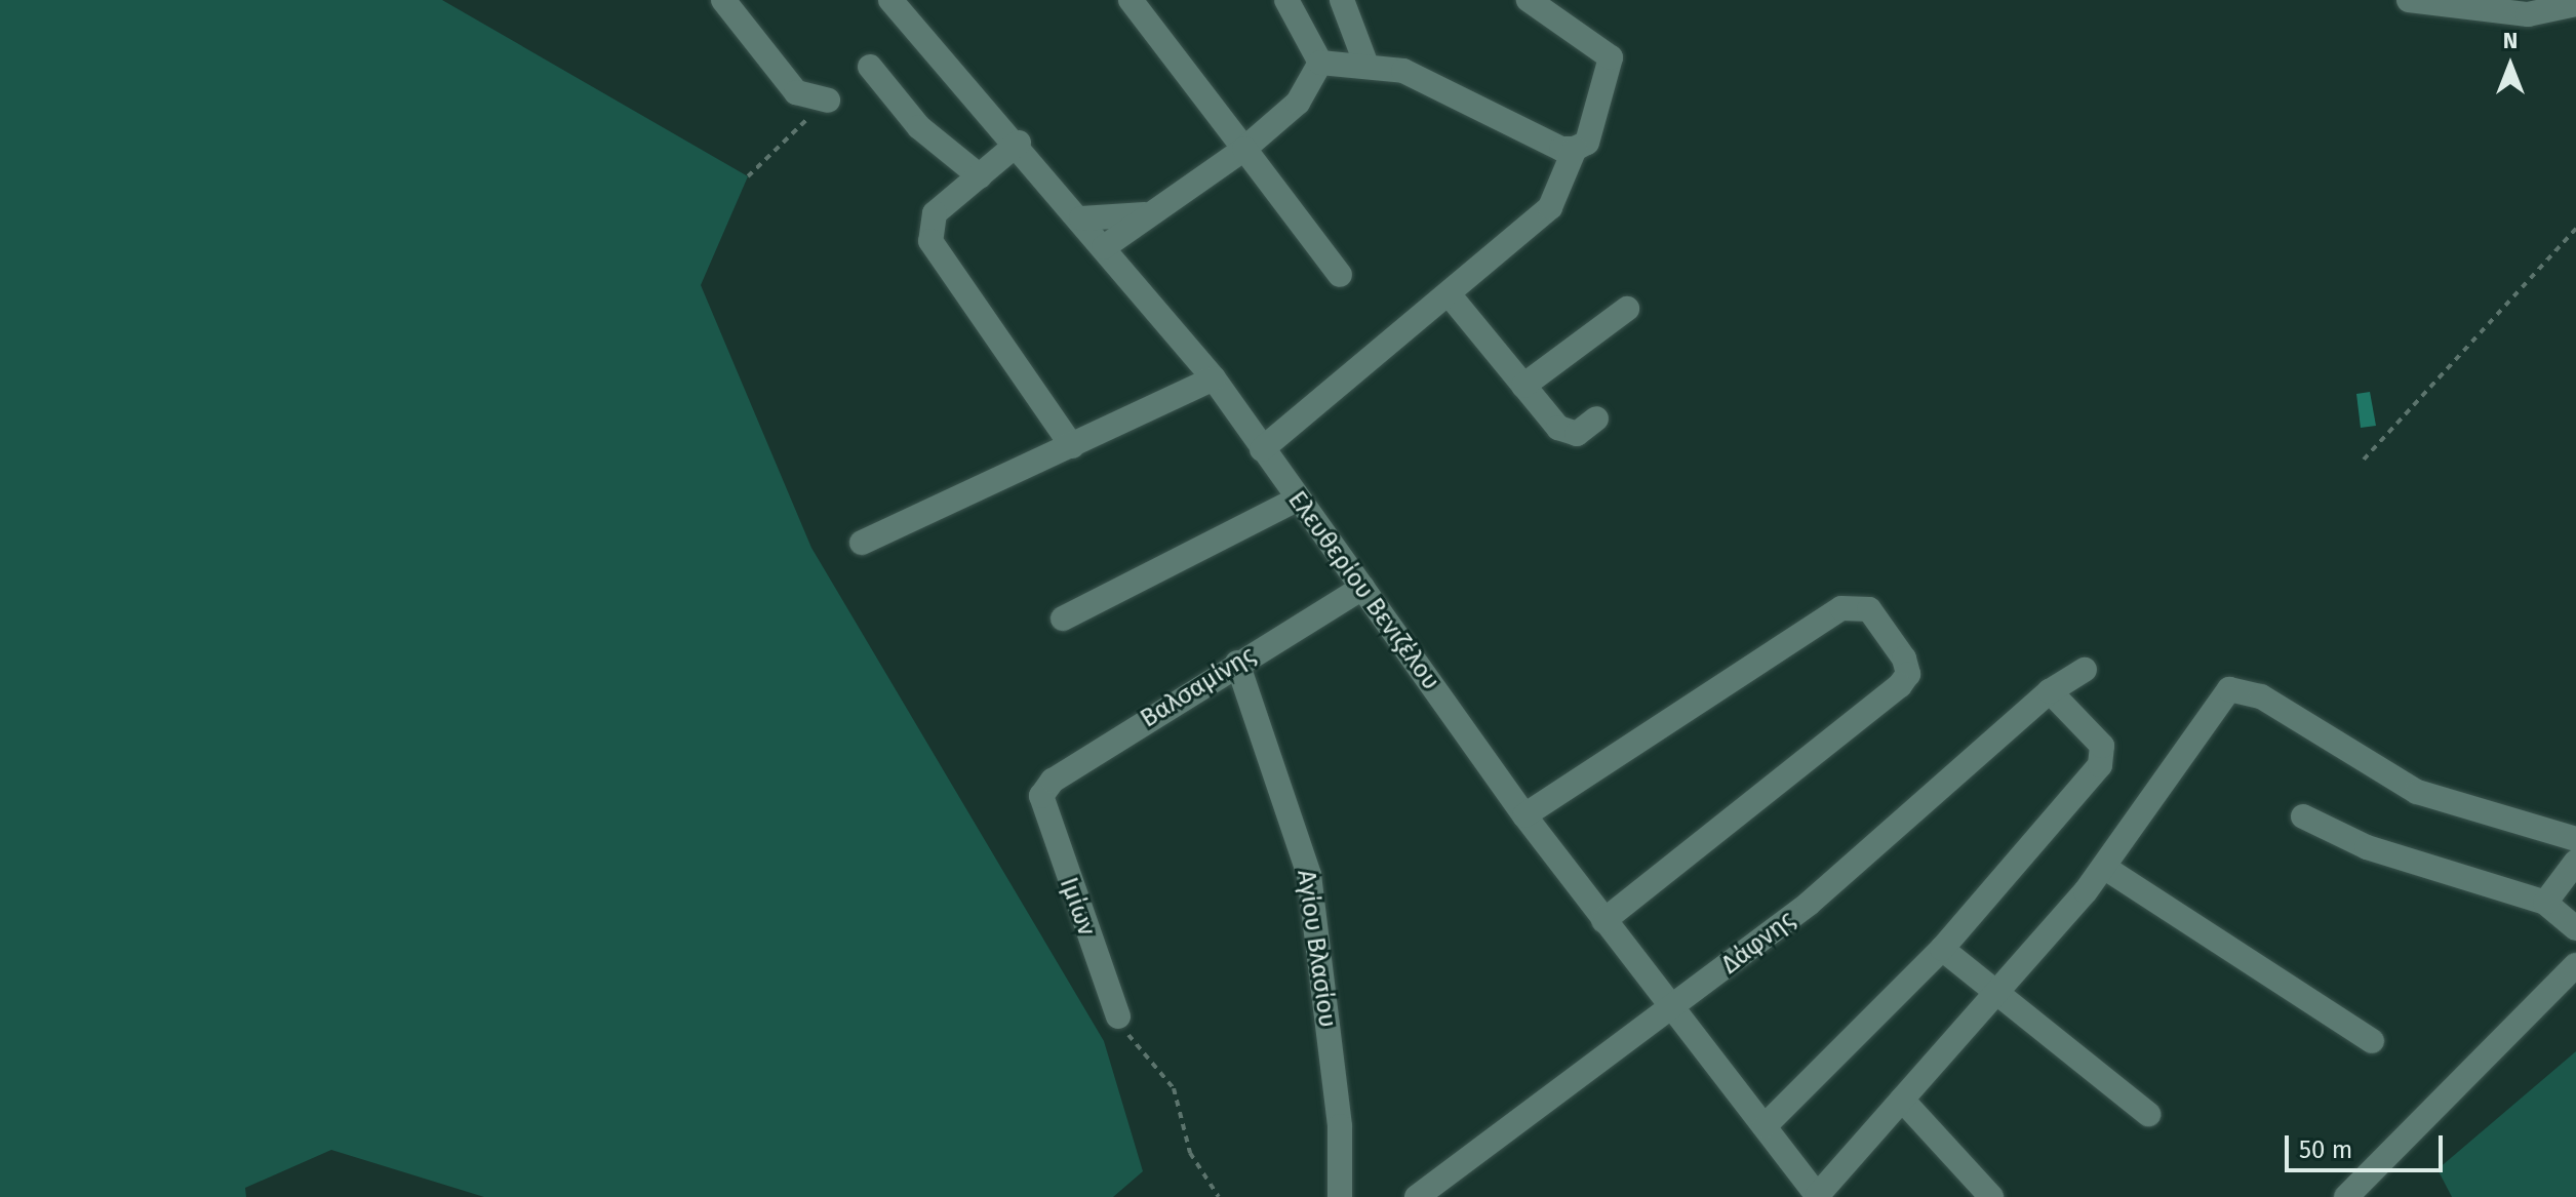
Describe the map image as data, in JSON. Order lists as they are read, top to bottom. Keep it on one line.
{"streets":{"street":["Ελευθερίου Βενιζέλου","Βαλσαμίνης","Ιμίων","Δάφνης","Αγίου Βλασίου"]},"crossings":[["Ελευθερίου Βενιζέλου","Βαλσαμίνης"],["Ελευθερίου Βενιζέλου","Δάφνης"],["Βαλσαμίνης","Ιμίων"],["Βαλσαμίνης","Αγίου Βλασίου"]],"scale_bar":"50 m","north":"top"}
